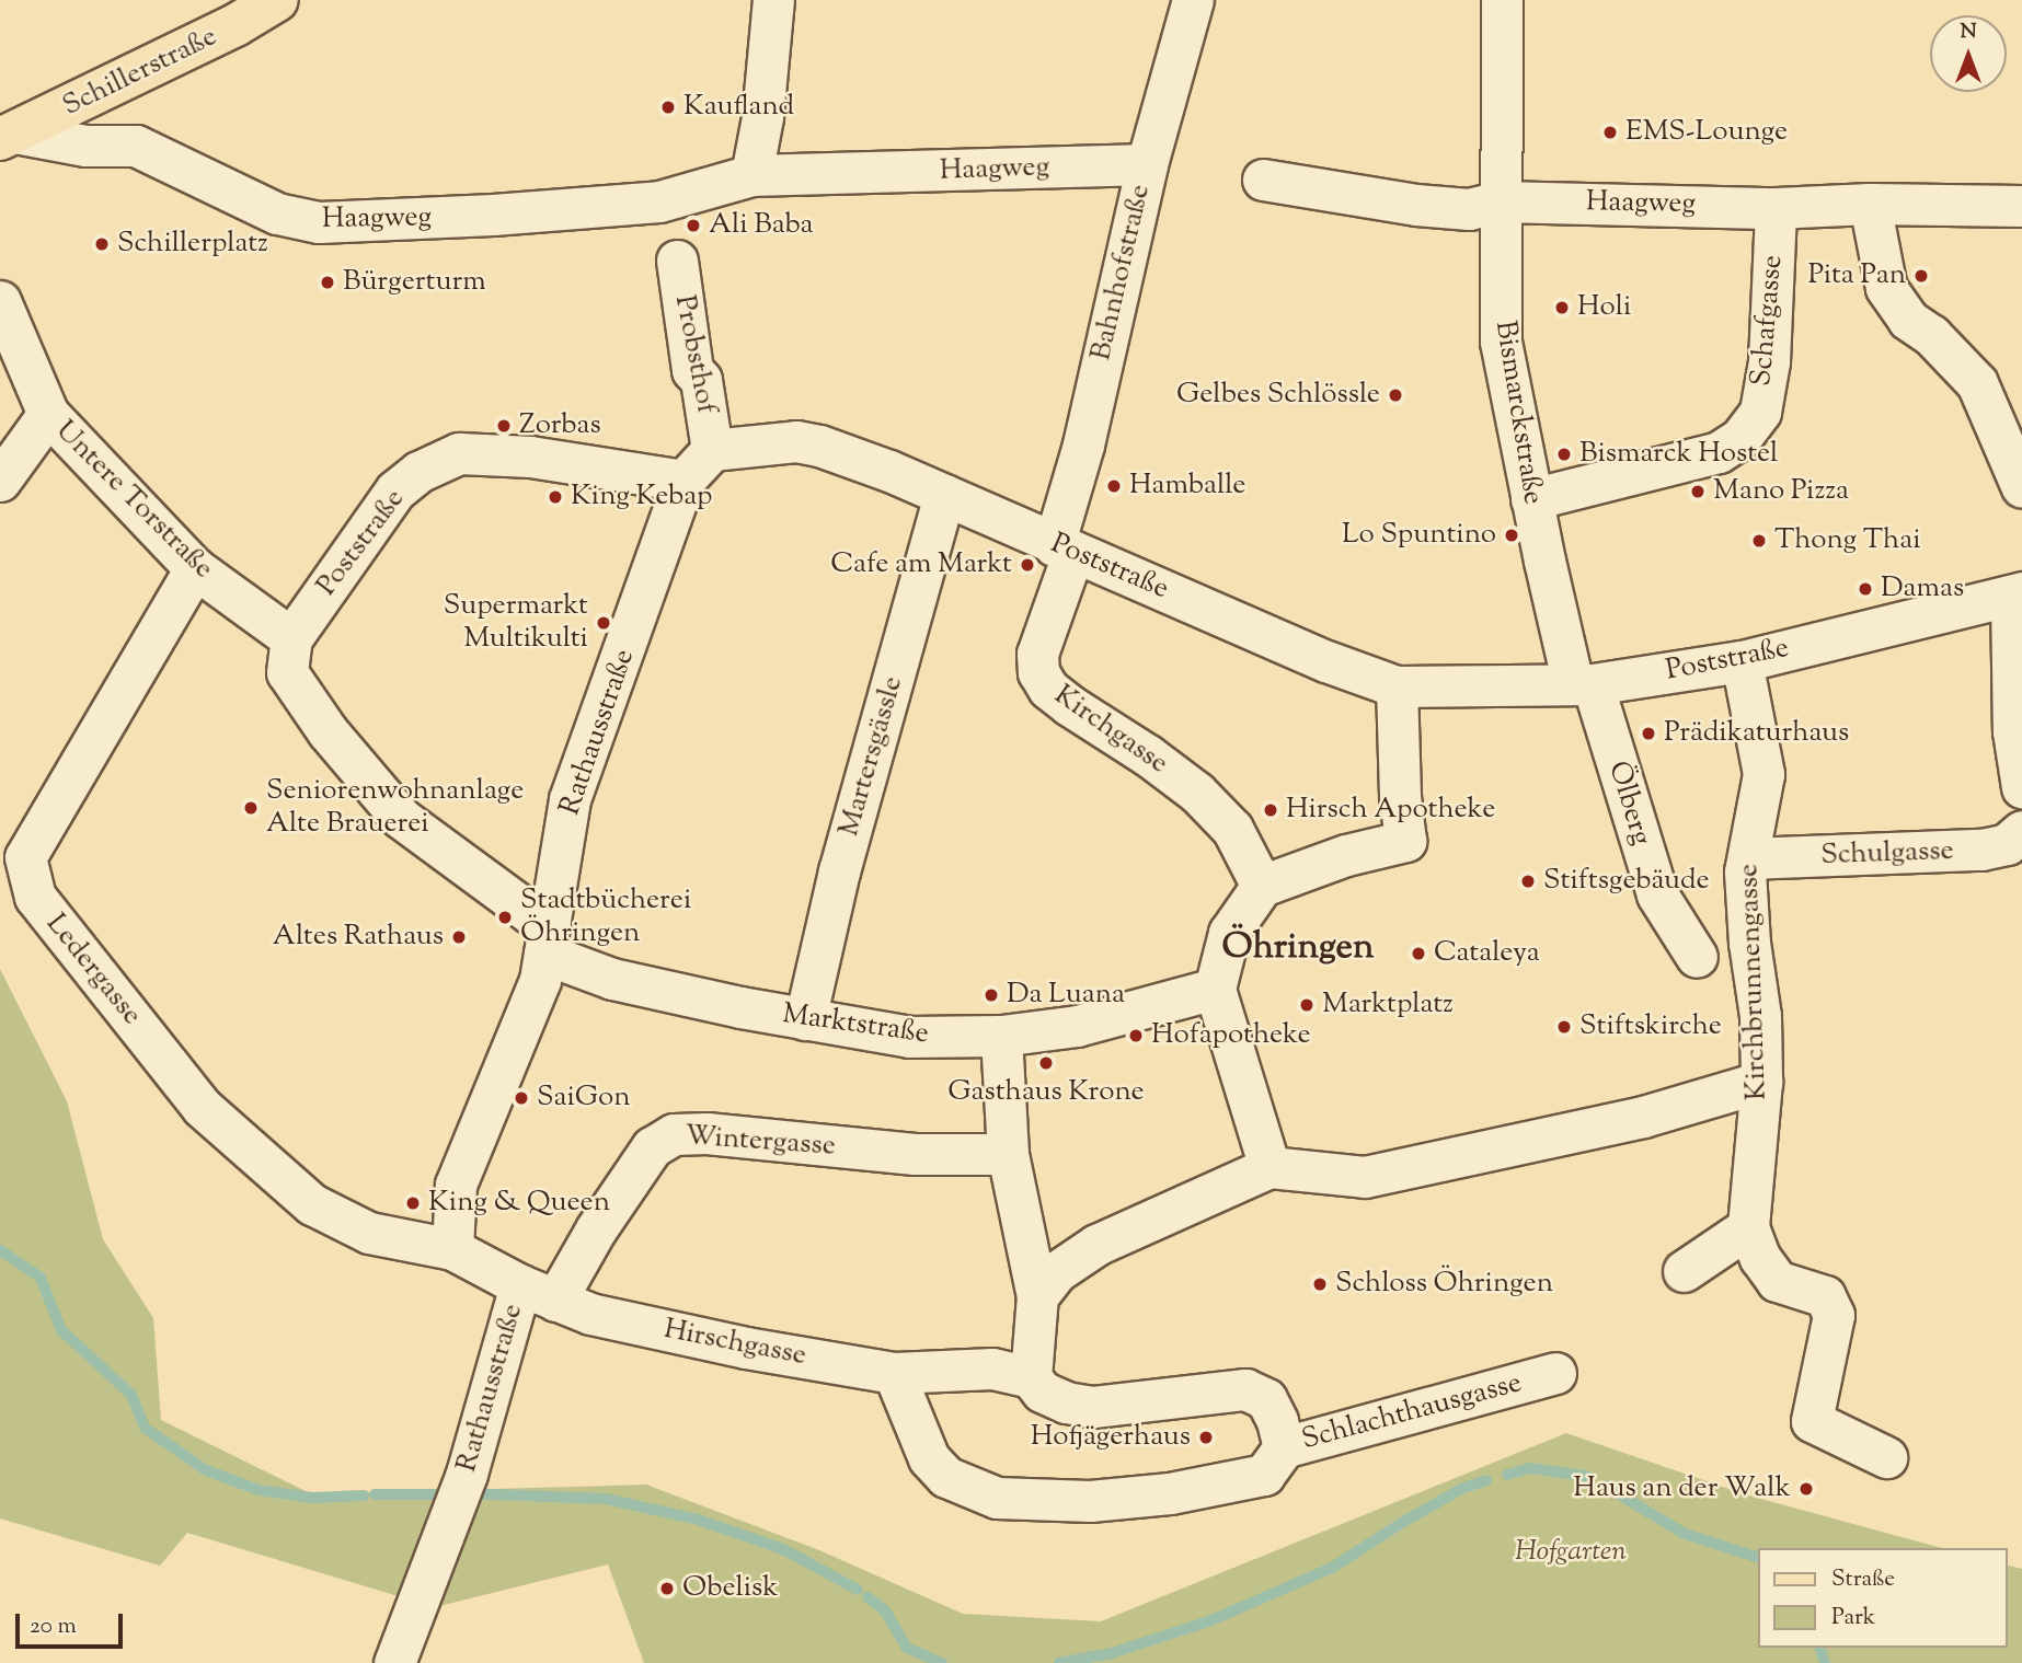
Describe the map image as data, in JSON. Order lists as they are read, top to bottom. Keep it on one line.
{"streets":{"main road":["Schillerstraße"],"street":["Haagweg","Bahnhofstraße","Schafgasse","Probsthof","Bismarckstraße","Untere Torstraße","Poststraße","Kirchgasse","Rathausstraße","Martersgässle","Ölberg","Schulgasse","Ledergasse","Kirchbrunnengasse","Marktstraße","Wintergasse","Hirschgasse","Schlachthausgasse"]},"crossings":[["Schillerstraße","Haagweg"],["Haagweg","Bahnhofstraße"],["Haagweg","Schafgasse"],["Haagweg","Bismarckstraße"],["Bahnhofstraße","Poststraße"],["Bahnhofstraße","Kirchgasse"],["Schafgasse","Bismarckstraße"],["Probsthof","Poststraße"],["Bismarckstraße","Poststraße"],["Bismarckstraße","Ölberg"],["Untere Torstraße","Poststraße"],["Untere Torstraße","Ledergasse"],["Poststraße","Kirchgasse"],["Poststraße","Rathausstraße"],["Poststraße","Martersgässle"],["Poststraße","Ölberg"],["Poststraße","Kirchbrunnengasse"],["Rathausstraße","Ledergasse"],["Rathausstraße","Marktstraße"],["Rathausstraße","Wintergasse"],["Rathausstraße","Hirschgasse"],["Martersgässle","Marktstraße"],["Schulgasse","Kirchbrunnengasse"],["Ledergasse","Hirschgasse"],["Wintergasse","Hirschgasse"],["Hirschgasse","Schlachthausgasse"]],"districts":["Öhringen"],"parks":["Hofgarten"],"places":["Kaufland","EMS-Lounge","Ali Baba","Schillerplatz","Pita Pan","Bürgerturm","Holi","Gelbes Schlössle","Zorbas","Bismarck Hostel","Hamballe","Mano Pizza","King Kebap","Lo Spuntino","Thong Thai","Cafe am Markt","Damas","Supermarkt Multikulti","Prädikaturhaus","Seniorenwohnanlage Alte Brauerei","Hirsch Apotheke","Stiftsgebäude","Stadtbücherei Öhringen","Altes Rathaus","Cataleya","Da Luana","Marktplatz","Stiftskirche","Hofapotheke","Gasthaus Krone","SaiGon","King & Queen","Schloss Öhringen","Hofjägerhaus","Haus an der Walk","Obelisk"],"legend":["Straße","Park"],"scale_bar":"20 m","north":"top"}
